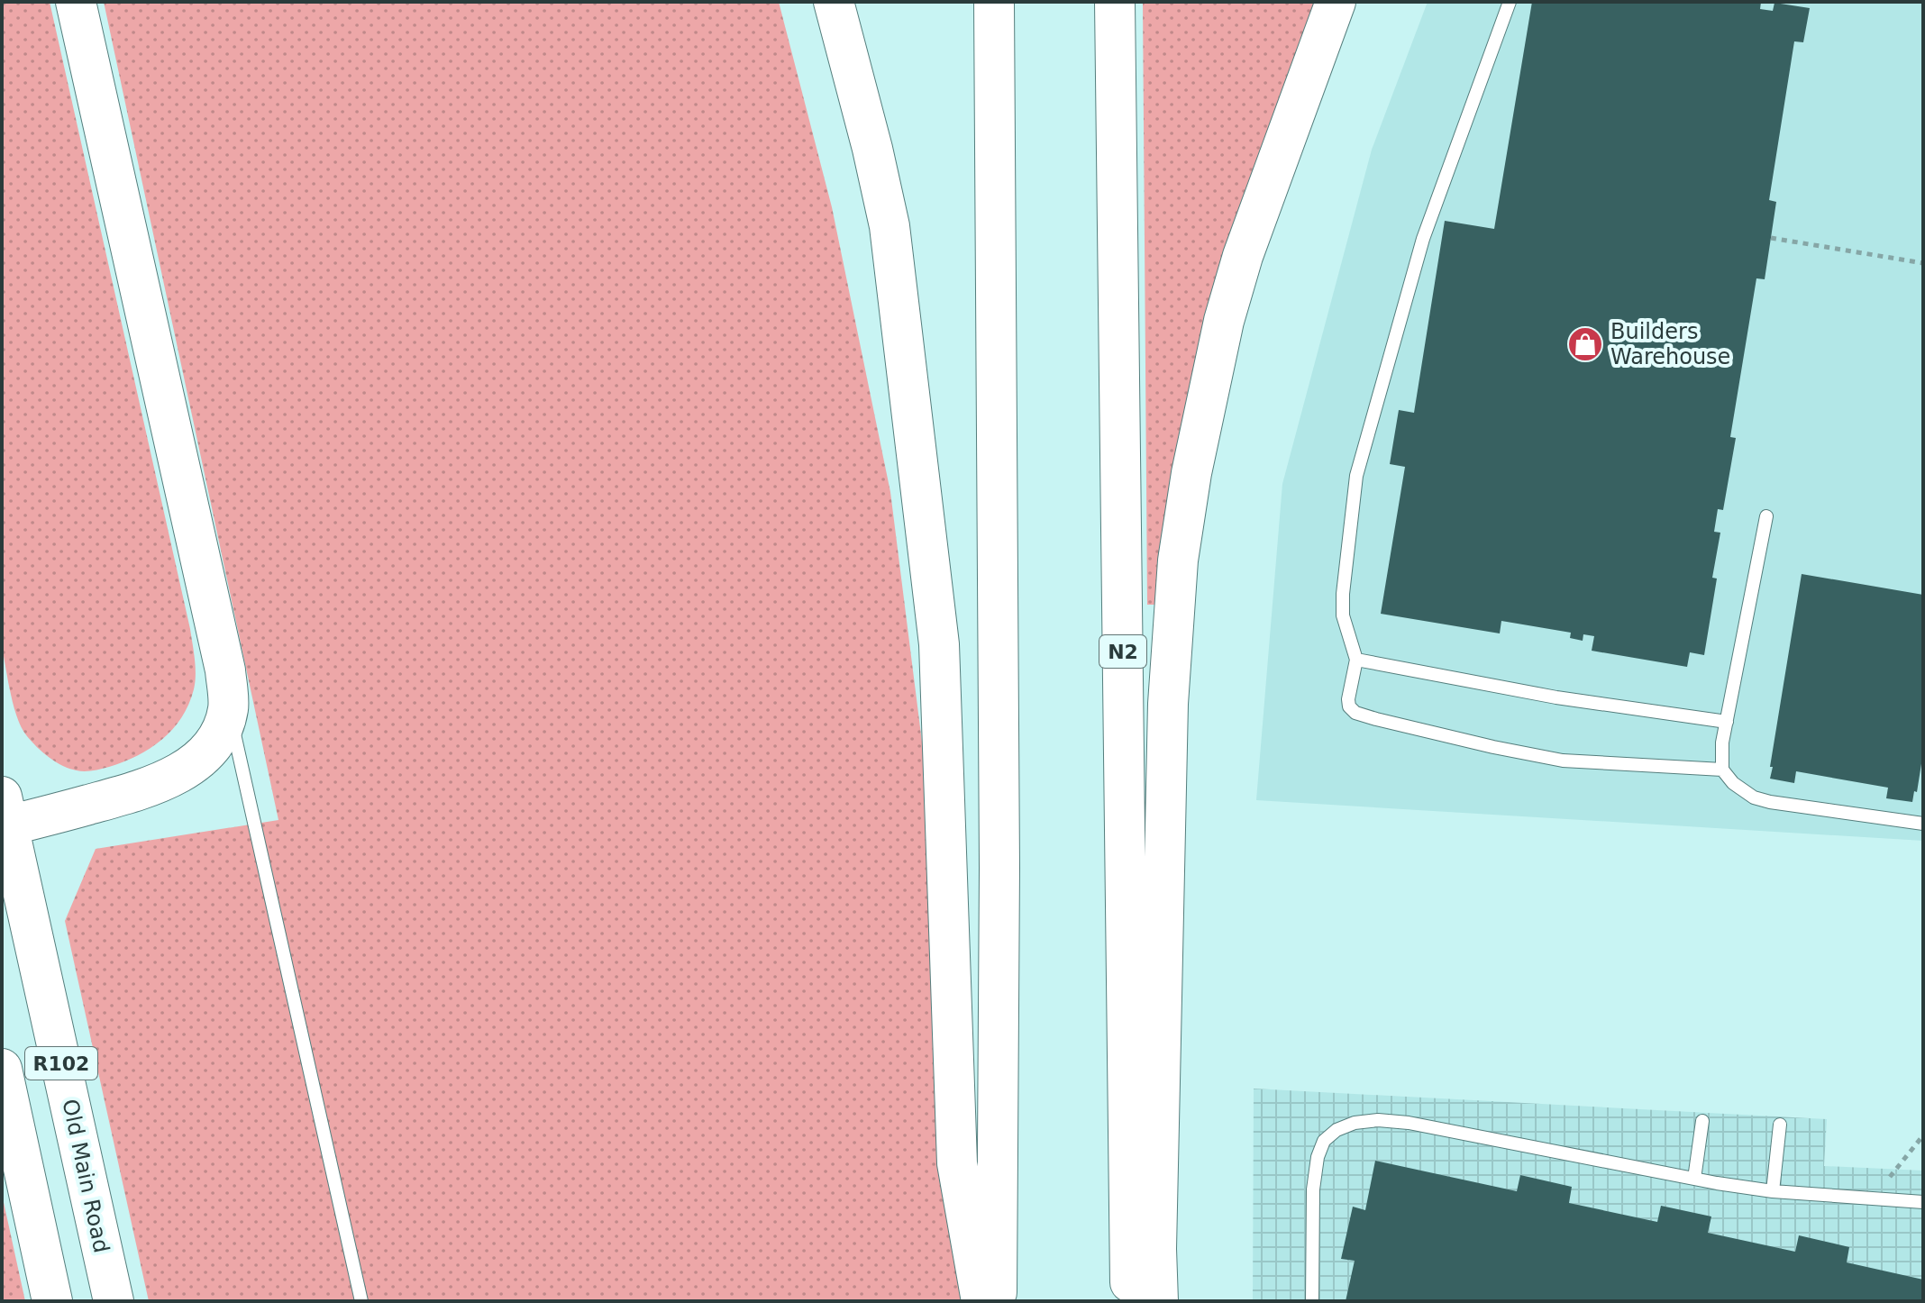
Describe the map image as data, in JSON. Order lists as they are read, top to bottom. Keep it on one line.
{"streets":{"main road":["N2","R102","Old Main Road"]},"places":{"shop":["Builders Warehouse"]}}
